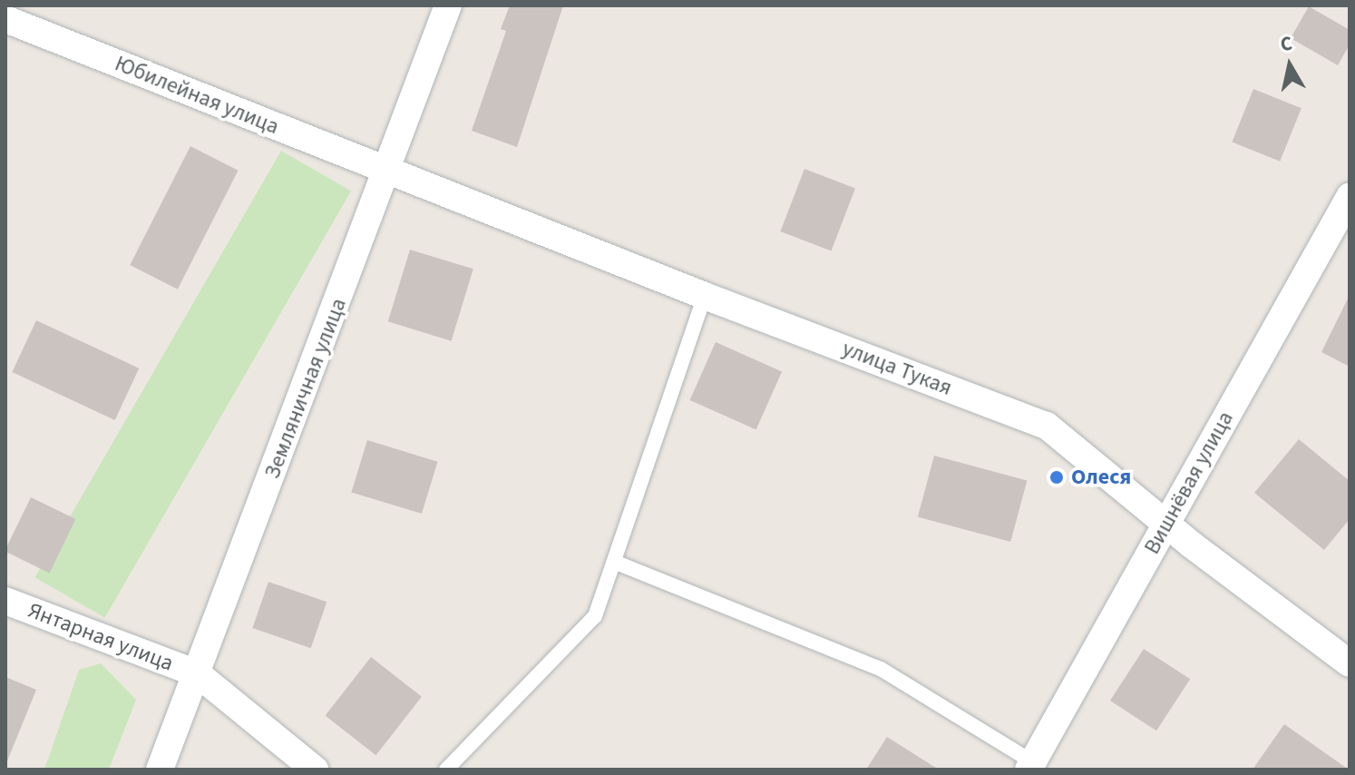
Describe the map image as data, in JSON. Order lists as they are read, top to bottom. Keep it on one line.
{"streets":{"street":["Юбилейная улица","улица Тукая","Земляничная улица","Вишнёвая улица","Янтарная улица"]},"crossings":[["Юбилейная улица","улица Тукая"],["Юбилейная улица","Земляничная улица"],["улица Тукая","Земляничная улица"],["улица Тукая","Вишнёвая улица"],["Земляничная улица","Янтарная улица"]],"places":["Олеся"],"north":"top"}
